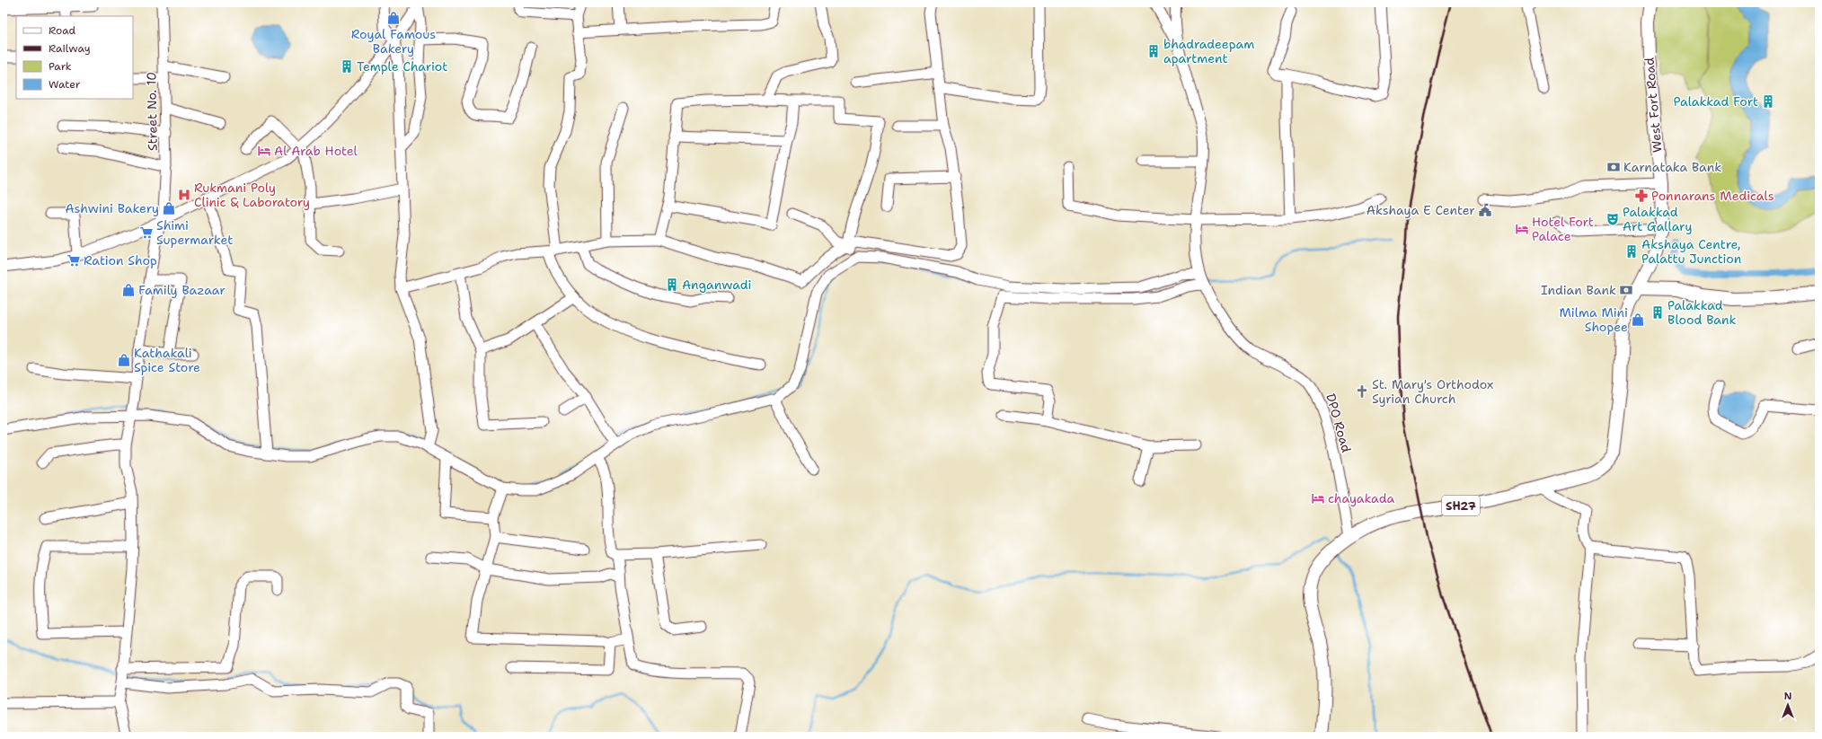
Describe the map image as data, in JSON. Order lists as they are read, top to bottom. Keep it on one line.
{"streets":{"main road":["West Fort Road","SH27"],"street":["Street No. 10","DPO Road"]},"crossings":[["West Fort Road","SH27"],["DPO Road","SH27"]],"places":{"shop":["Royal Famous Bakery","Ashwini Bakery","Family Bazaar","Milma Mini Shopee","Kathakali Spice Store"],"building":["bhadradeepam apartment","Temple Chariot","Palakkad Fort","Akshaya Centre, Palattu Junction","Anganwadi","Palakkad Blood Bank"],"hotel":["Al Arab Hotel","Hotel Fort Palace","chayakada"],"bank":["Karnataka Bank","Indian Bank"],"hospital":["Rukmani Poly Clinic & Laboratory"],"pharmacy":["Ponnarans Medicals"],"public building":["Akshaya E Center"],"theatre":["Palakkad Art Gallary"],"supermarket":["Shimi Supermarket","Ration Shop"],"church":["St. Mary's Orthodox Syrian Church"]},"legend":["Road","Railway","Park","Water"],"north":"top"}
